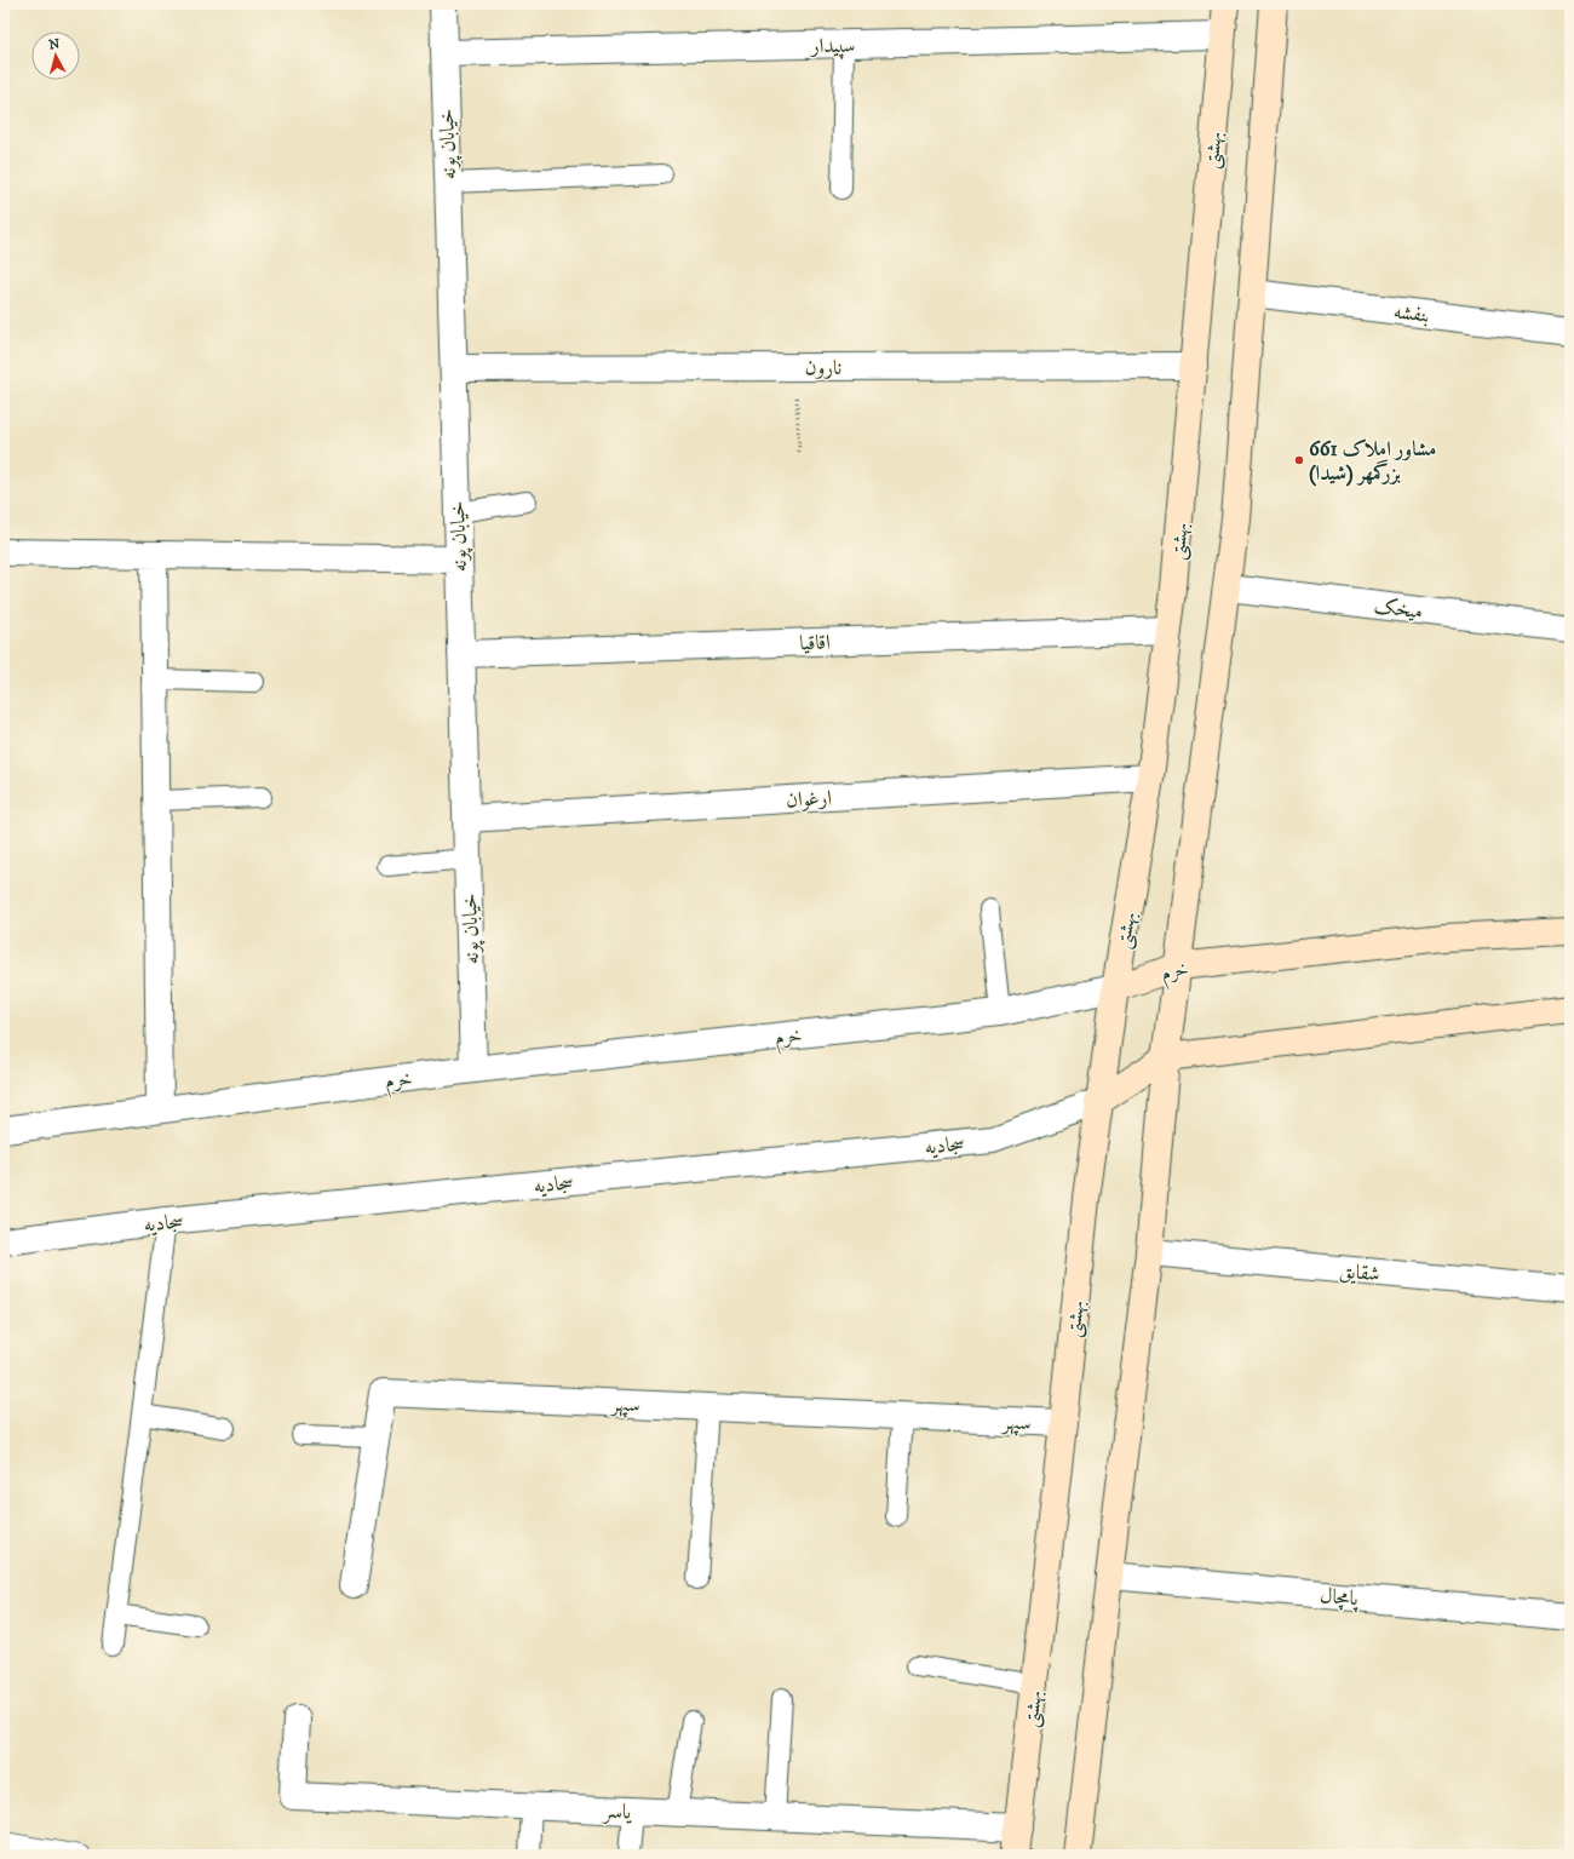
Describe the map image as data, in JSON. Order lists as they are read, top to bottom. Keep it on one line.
{"streets":{"street":["سپیدار","خیابان پونه","بهشتی","بنفشه","نارون","میخک","اقاقیا","ارغوان","خرم","سجادیه","شقایق","سپهر","پامچال","یاسر"]},"crossings":[["سپیدار","خیابان پونه"],["سپیدار","بهشتی"],["خیابان پونه","نارون"],["خیابان پونه","اقاقیا"],["خیابان پونه","ارغوان"],["خیابان پونه","خرم"],["بهشتی","نارون"],["بهشتی","اقاقیا"],["بهشتی","ارغوان"],["بهشتی","خرم"],["بهشتی","سجادیه"],["بهشتی","سپهر"],["بهشتی","یاسر"]],"places":["مشاور املاک 661 بزرگمهر (شیدا)"],"north":"top"}
